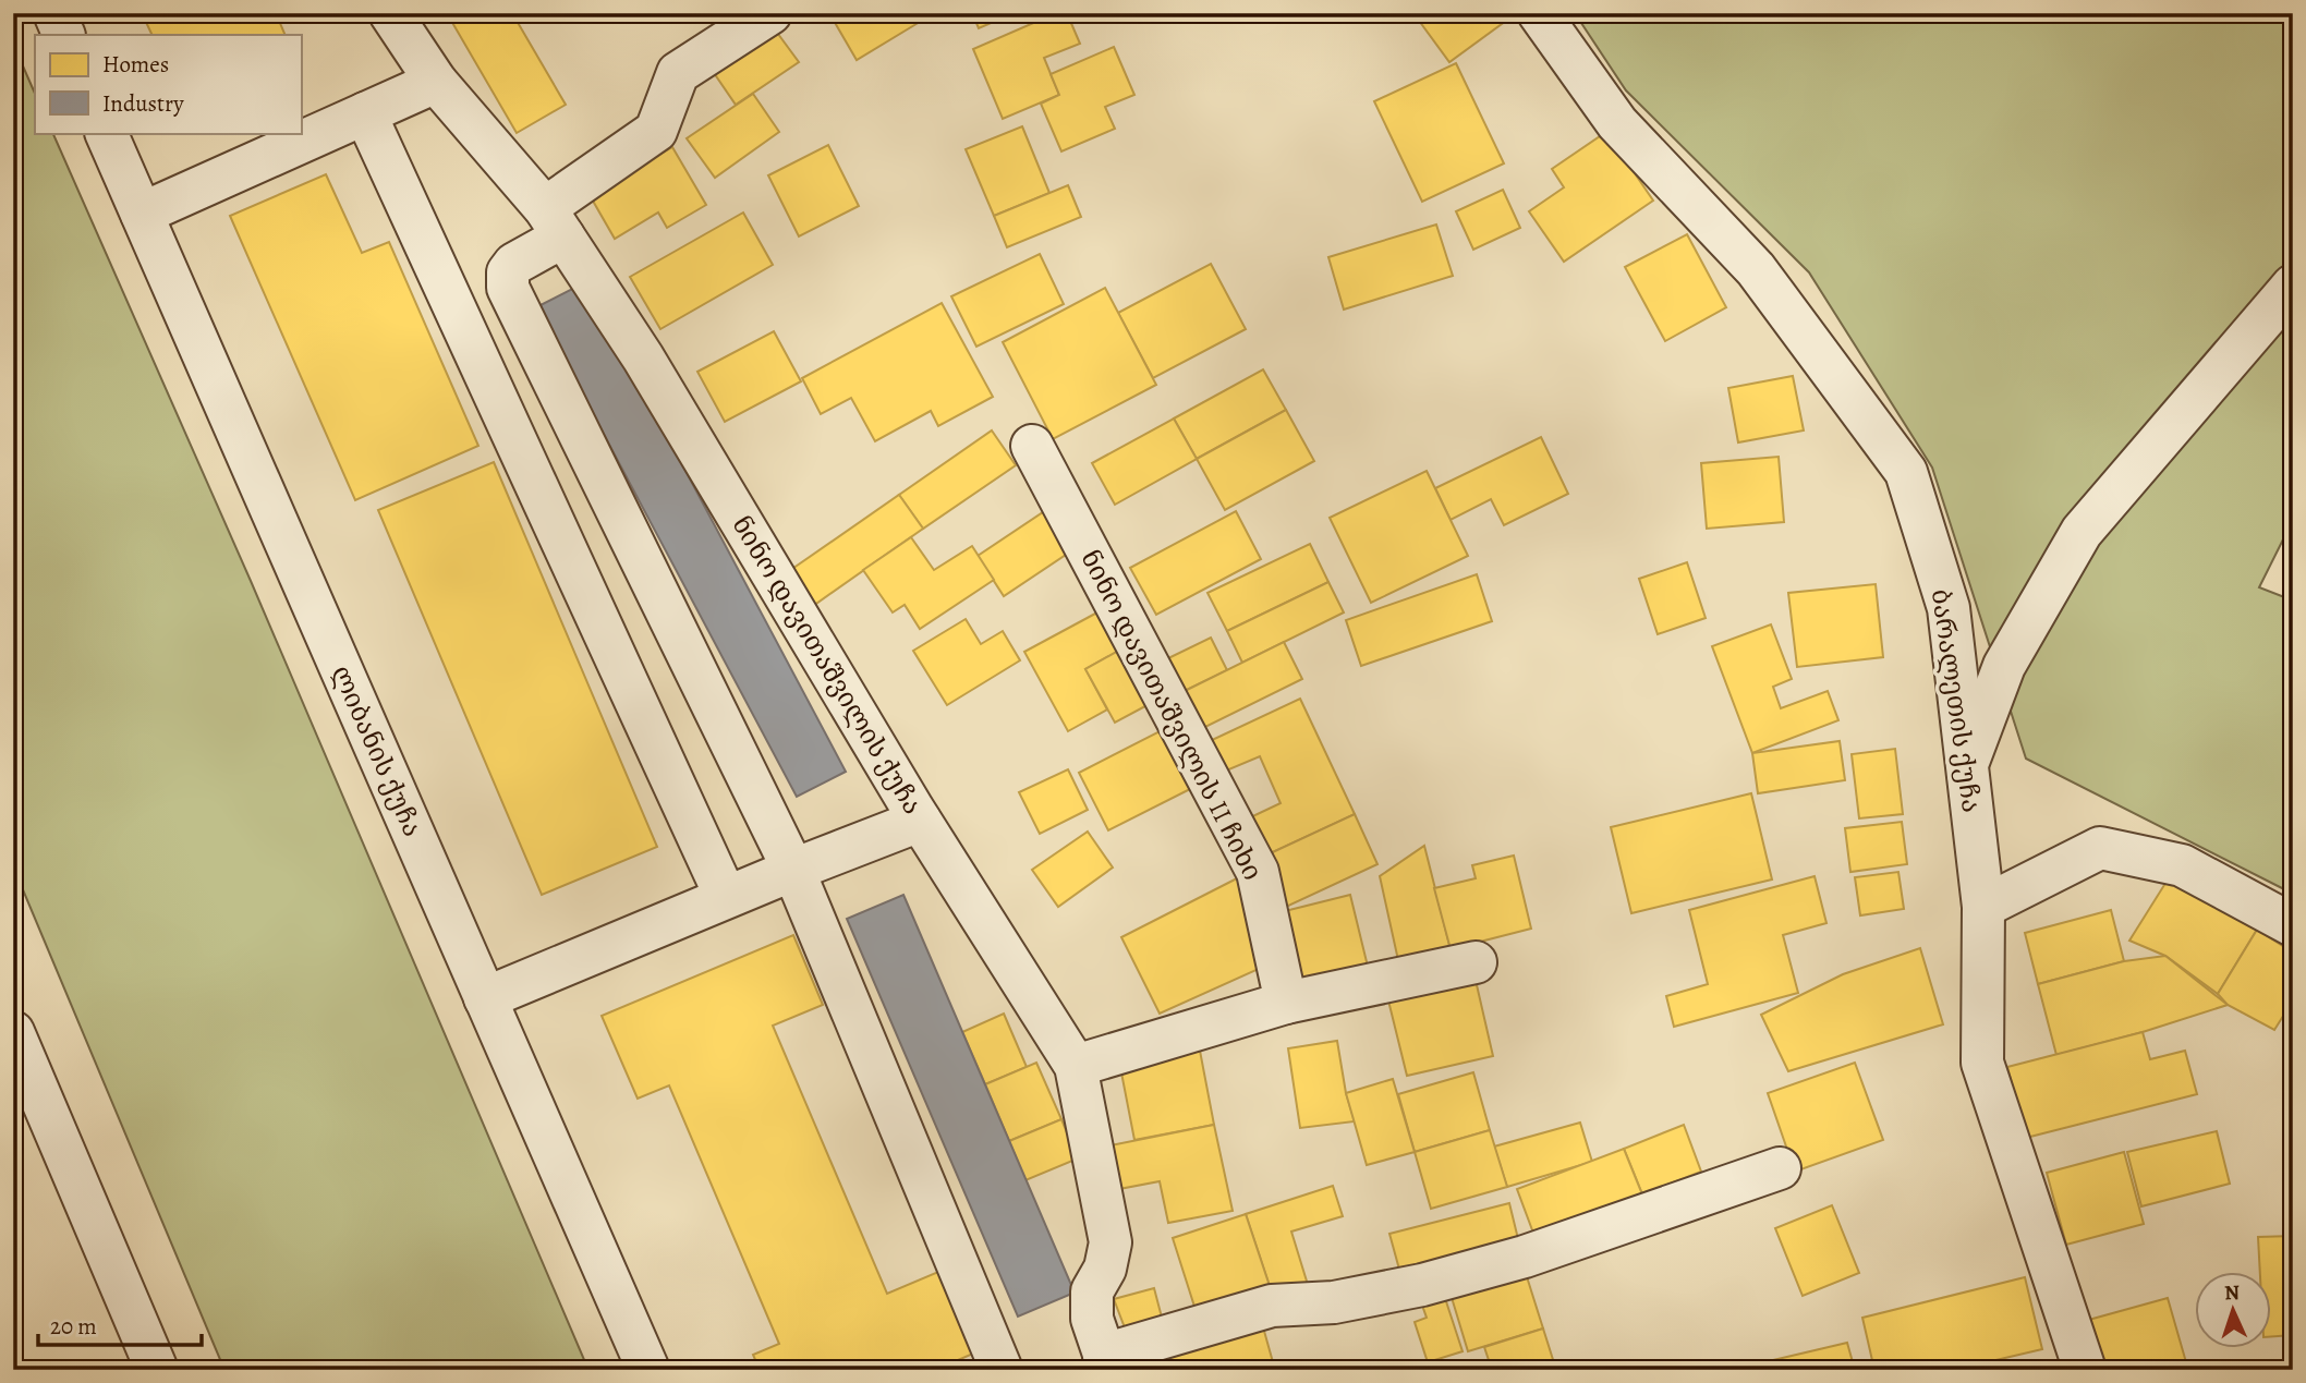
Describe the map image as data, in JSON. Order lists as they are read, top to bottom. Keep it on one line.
{"streets":{"street":["ნინო დავითაშვილის ქუჩა","ბარალეთის ქუჩა","ნინო დავითაშვილის II ჩიხი","ლიბანის ქუჩა"]},"legend":["Homes","Industry"],"scale_bar":"20 m","north":"top"}
